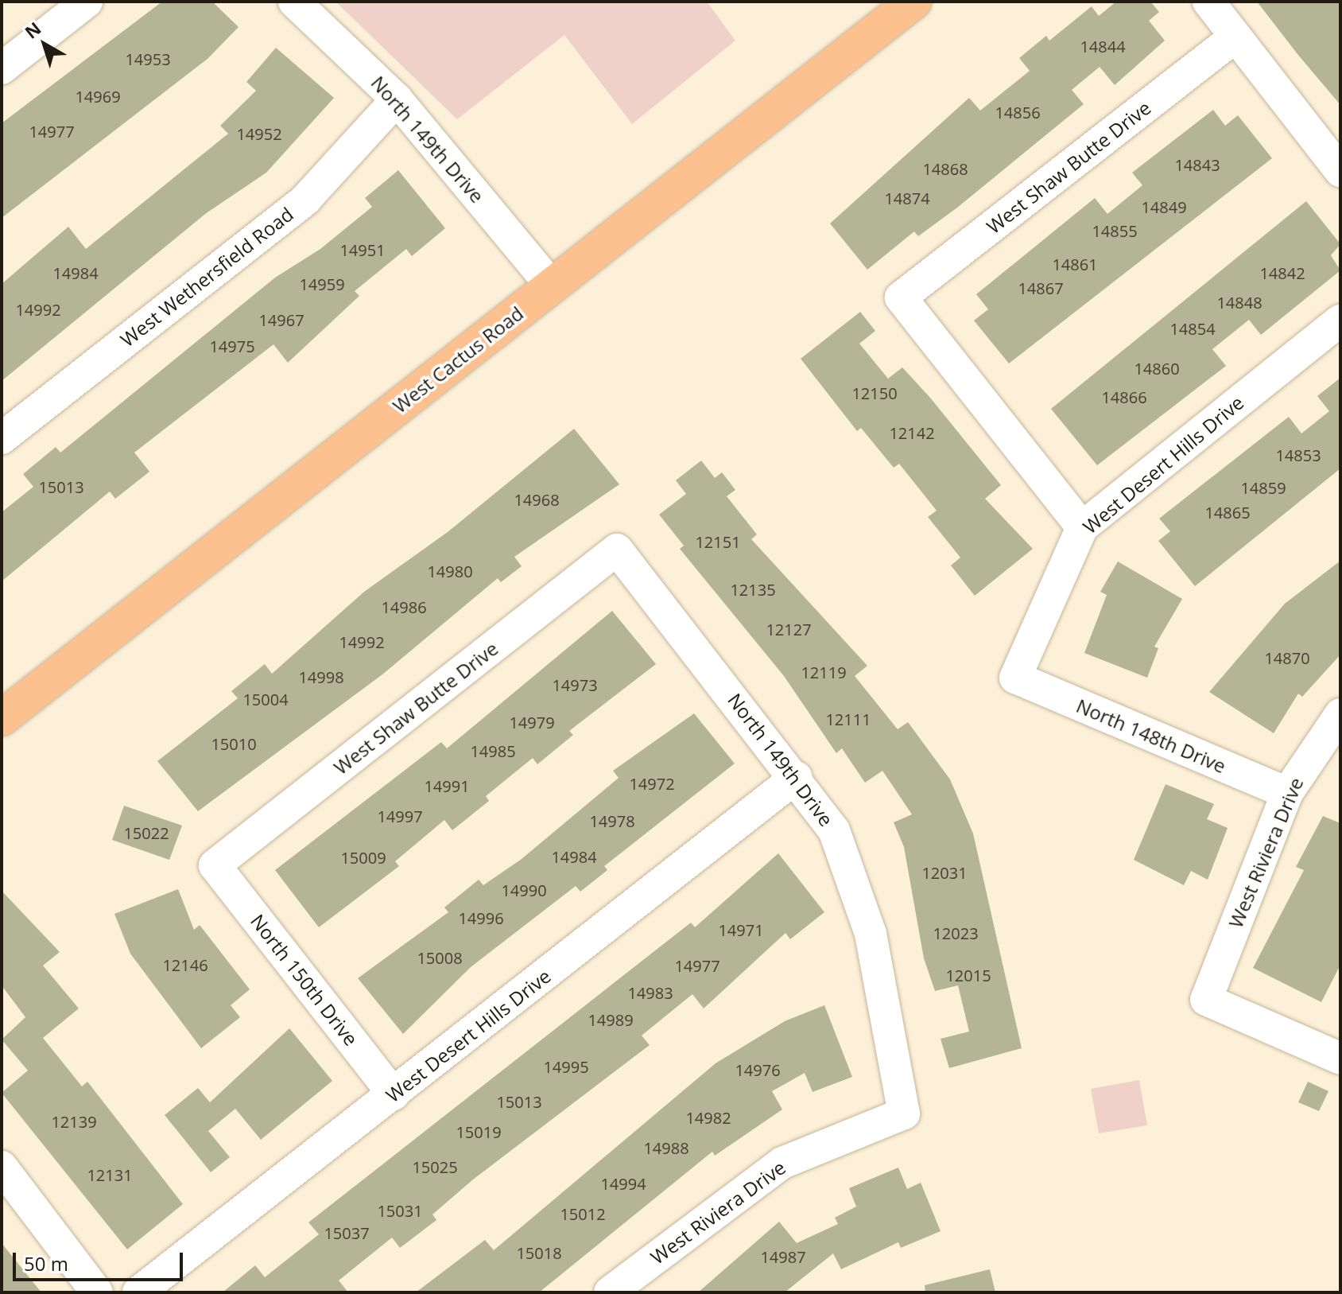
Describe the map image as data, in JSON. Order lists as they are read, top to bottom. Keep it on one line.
{"streets":{"main road":["West Cactus Road"],"street":["North 149th Drive","West Shaw Butte Drive","West Wethersfield Road","West Desert Hills Drive","North 148th Drive","West Riviera Drive","North 150th Drive"]},"crossings":[["North 149th Drive","West Shaw Butte Drive"],["North 149th Drive","West Wethersfield Road"],["North 149th Drive","West Cactus Road"],["North 149th Drive","West Desert Hills Drive"],["North 149th Drive","West Riviera Drive"],["West Shaw Butte Drive","West Desert Hills Drive"],["West Shaw Butte Drive","North 150th Drive"],["West Desert Hills Drive","North 148th Drive"],["West Desert Hills Drive","North 150th Drive"],["North 148th Drive","West Riviera Drive"]],"house_numbers":["14844","14953","14969","14856","14977","14952","14843","14868","14874","14849","14855","14951","14861","14984","14842","14959","14867","14848","14992","14967","14854","14975","14860","12150","14866","12142","14853","15013","14859","14968","14865","12151","14980","12135","14986","12127","14992","14870","12119","14998","14973","15004","12111","14979","15010","14985","14972","14991","14997","14978","15022","14984","15009","12031","14990","14996","14971","12023","15008","12146","14977","12015","14983","14989","14995","14976","15013","14982","12139","15019","14988","15025","12131","14994","15031","15012","15037","15018","14987"],"scale_bar":"50 m","north":"top left"}
